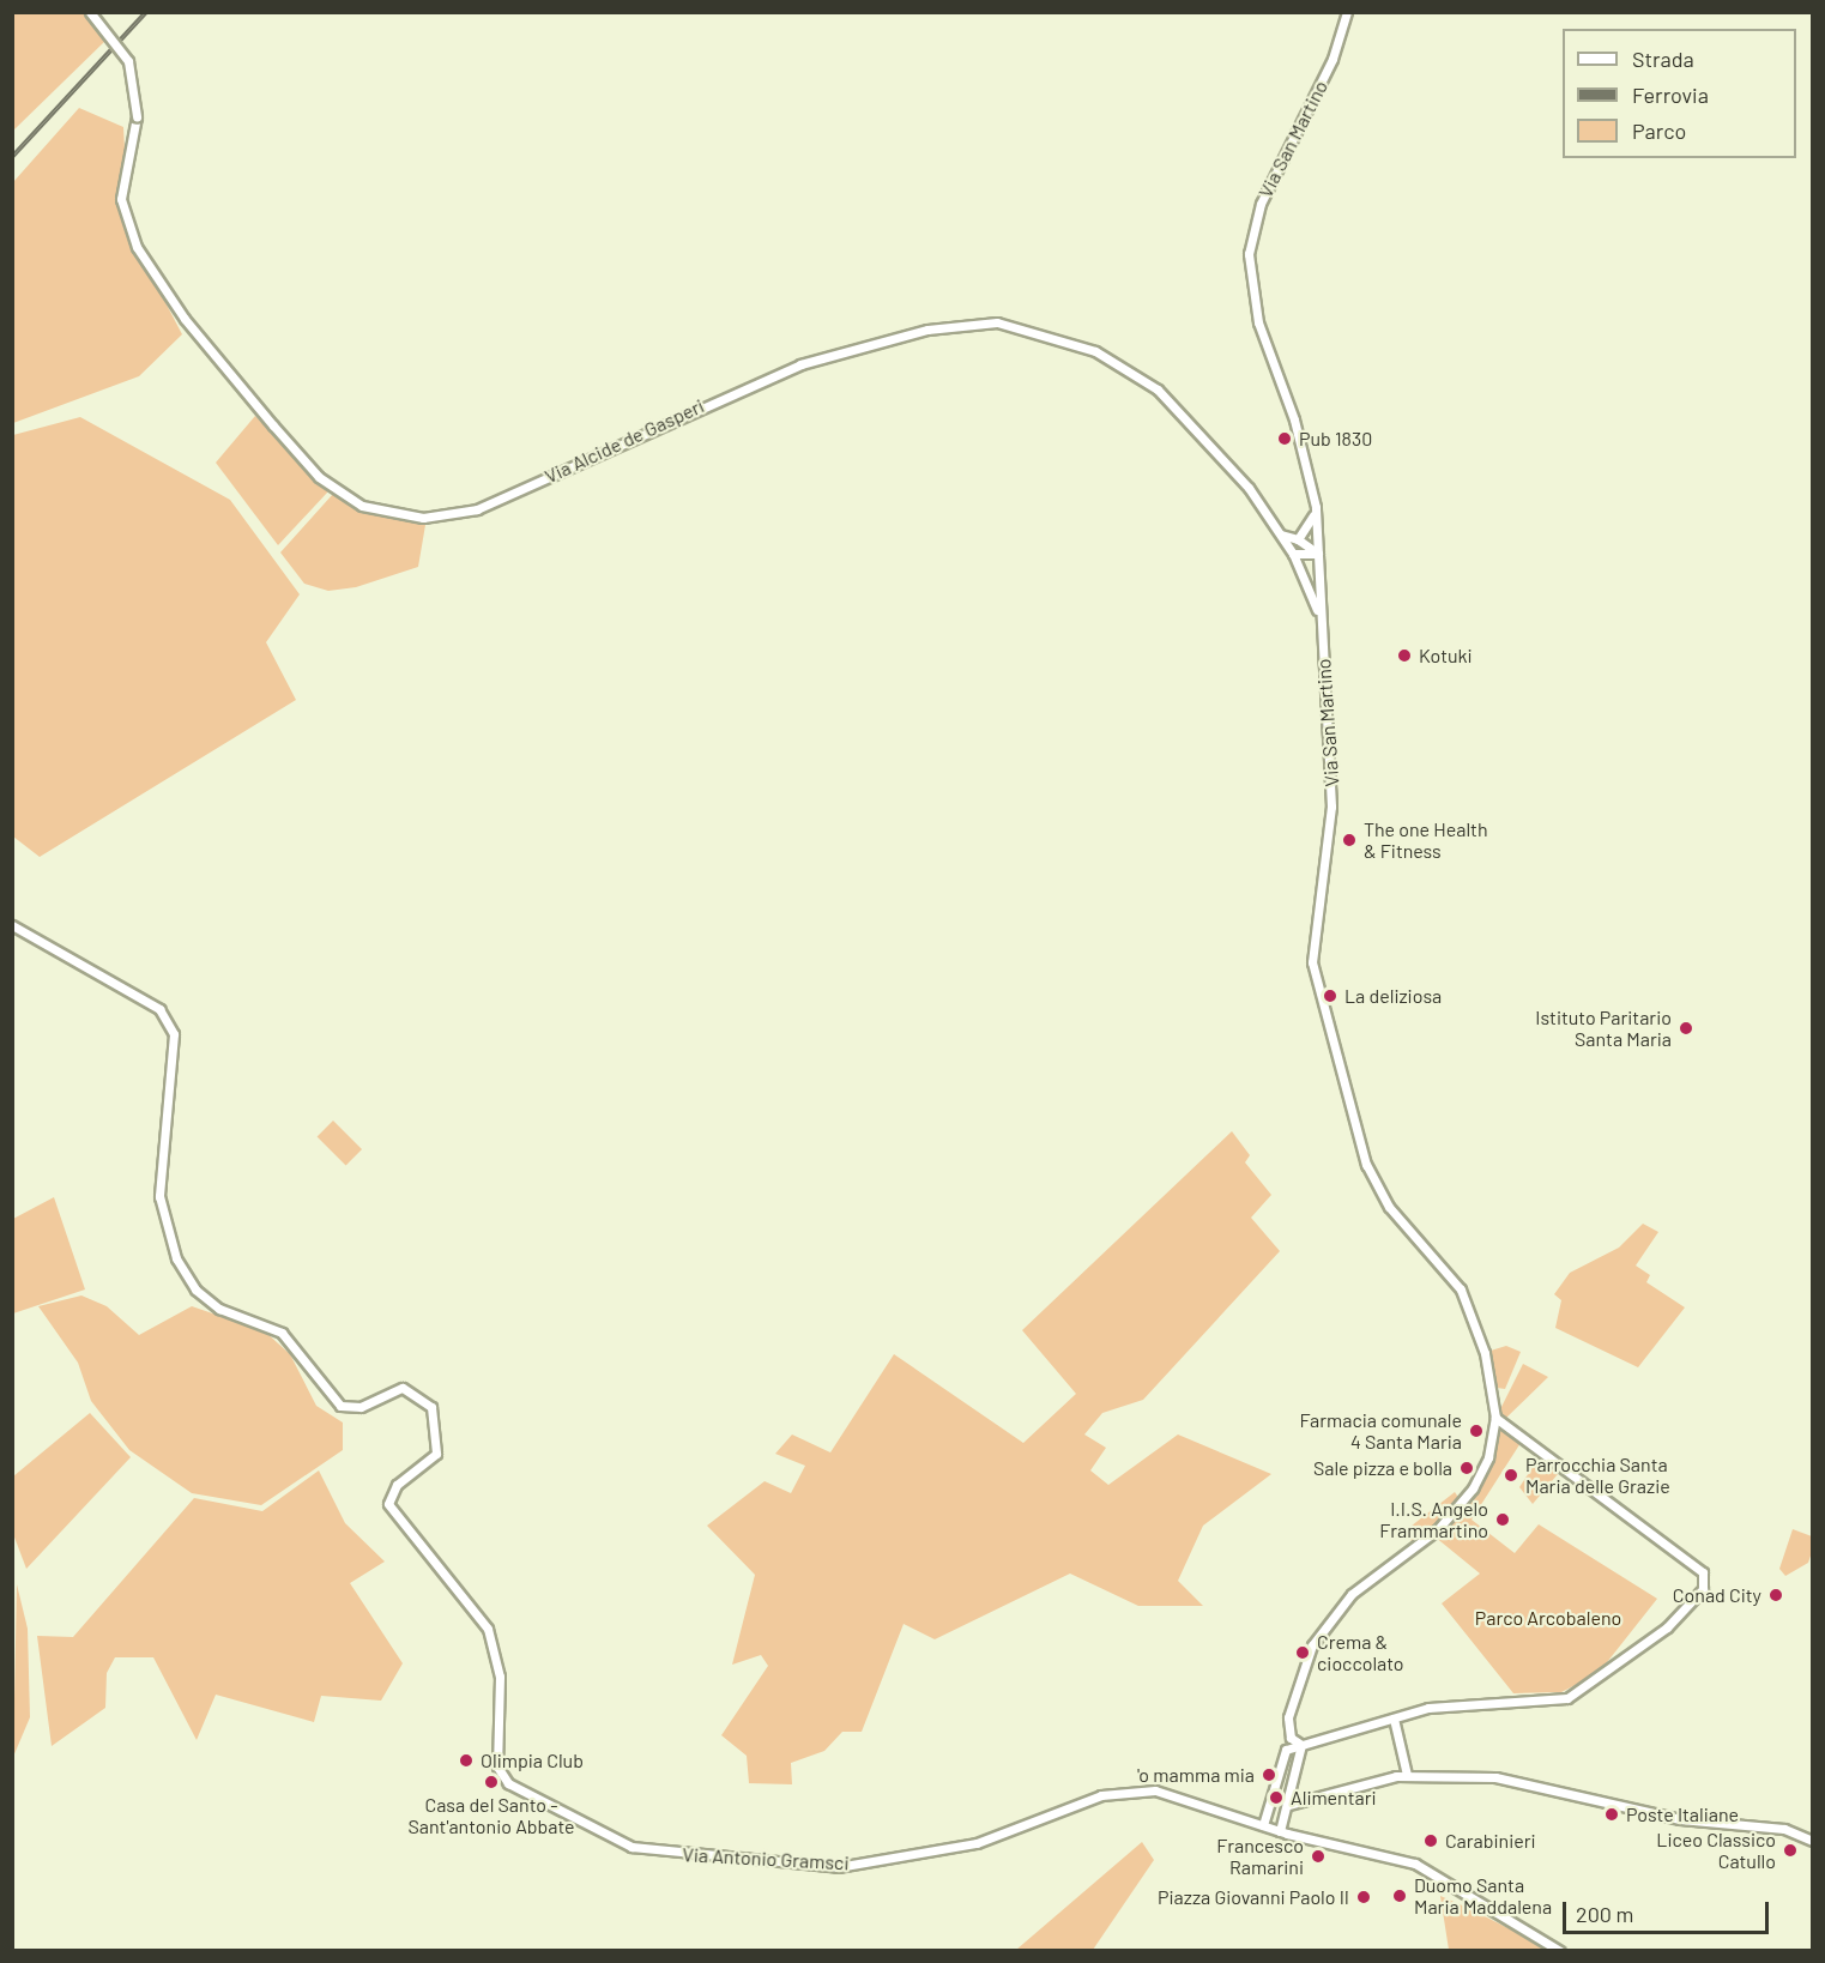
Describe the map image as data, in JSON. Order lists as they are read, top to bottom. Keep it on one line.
{"streets":{"street":["Via San Martino","Via Alcide de Gasperi","Via Antonio Gramsci"]},"crossings":[["Via San Martino","Via Alcide de Gasperi"]],"parks":["Parco Arcobaleno"],"places":["Pub 1830","Kotuki","The one Health & Fitness","La deliziosa","Istituto Paritario Santa Maria","Farmacia comunale 4 Santa Maria","Sale pizza e bolla","Parrocchia Santa Maria delle Grazie","I.I.S. Angelo Frammartino","Conad City","Crema & cioccolato","Olimpia Club","'o mamma mia","Casa del Santo - Sant'antonio Abbate","Alimentari","Poste Italiane","Carabinieri","Liceo Classico Catullo","Francesco Ramarini","Duomo Santa Maria Maddalena","Piazza Giovanni Paolo II"],"legend":["Strada","Ferrovia","Parco"],"scale_bar":"200 m"}
